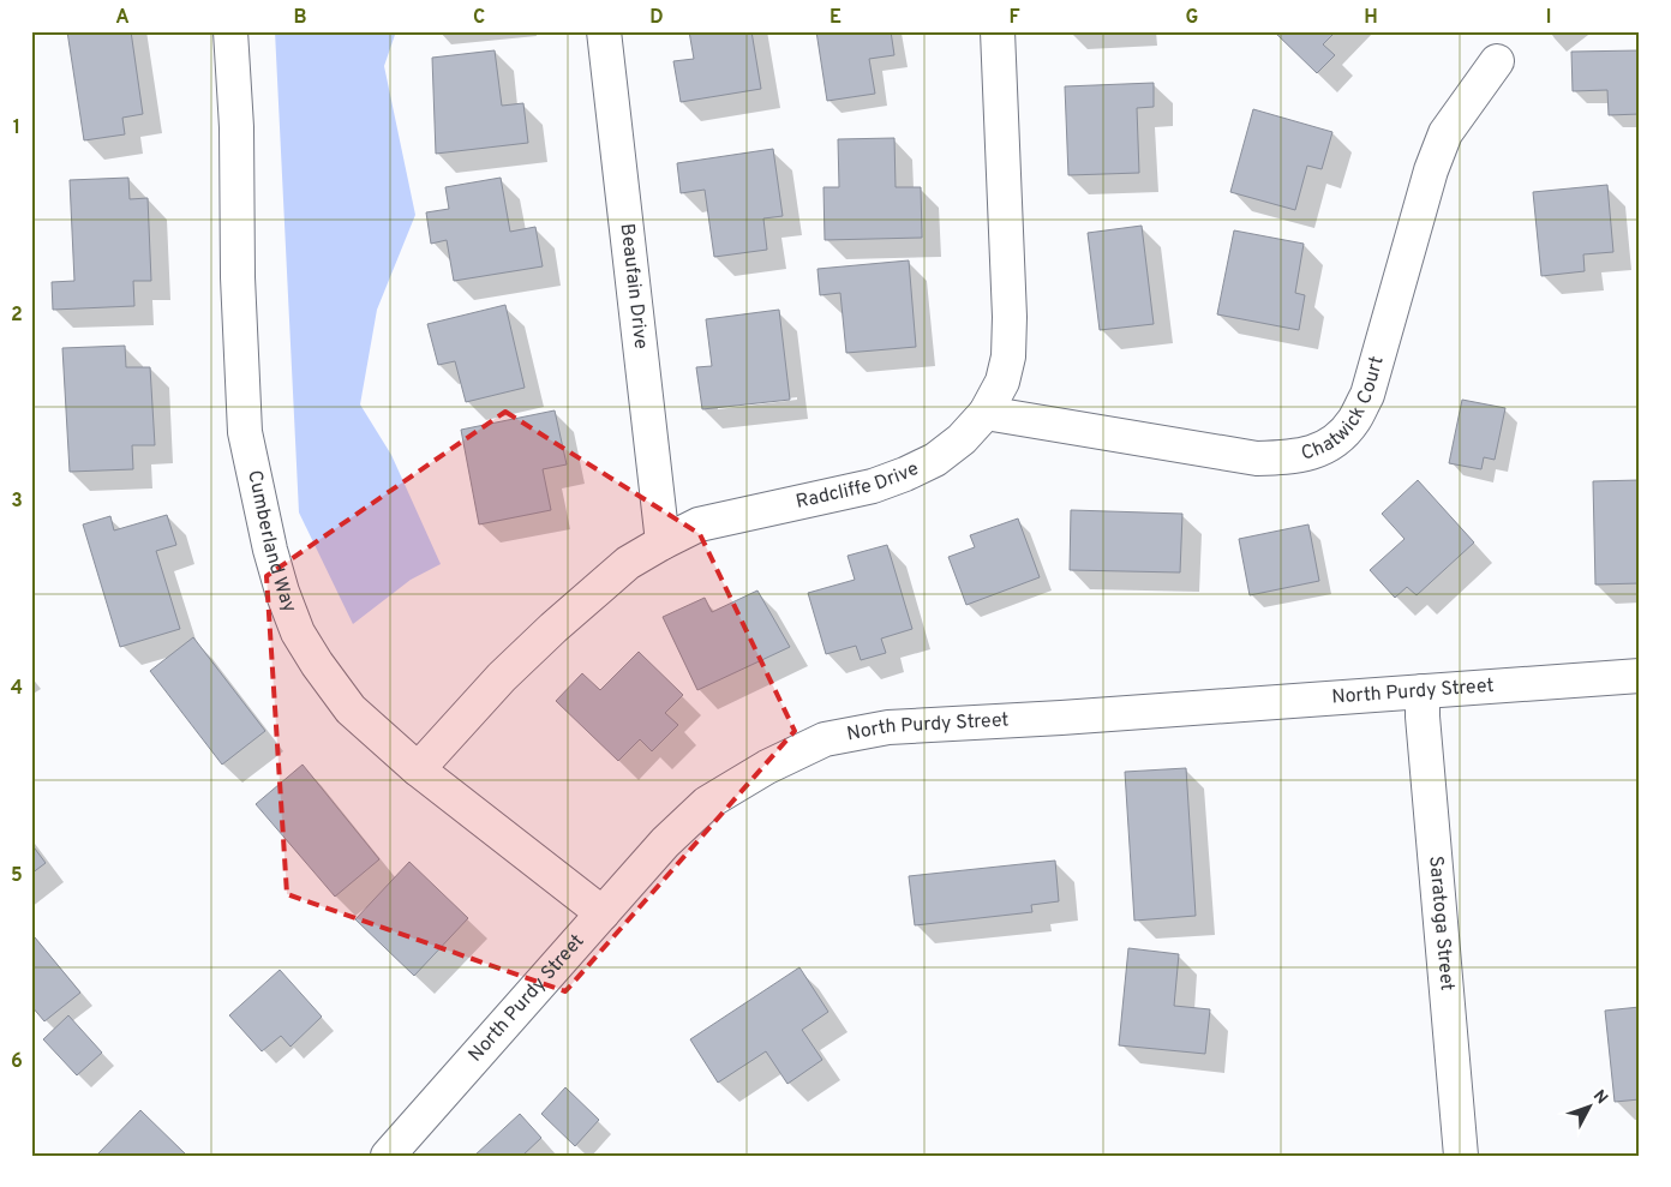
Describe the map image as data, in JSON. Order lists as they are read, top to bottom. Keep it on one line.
{"streets":{"street":["Beaufain Drive","Chatwick Court","Radcliffe Drive","Cumberland Way","North Purdy Street","Saratoga Street"]},"crossings":[["Beaufain Drive","Radcliffe Drive"],["Chatwick Court","Radcliffe Drive"],["Radcliffe Drive","Cumberland Way"],["Cumberland Way","North Purdy Street"],["North Purdy Street","Saratoga Street"]],"north":"top right","grid":{"columns":["A","B","C","D","E","F","G","H","I"],"rows":["1","2","3","4","5","6"]}}
